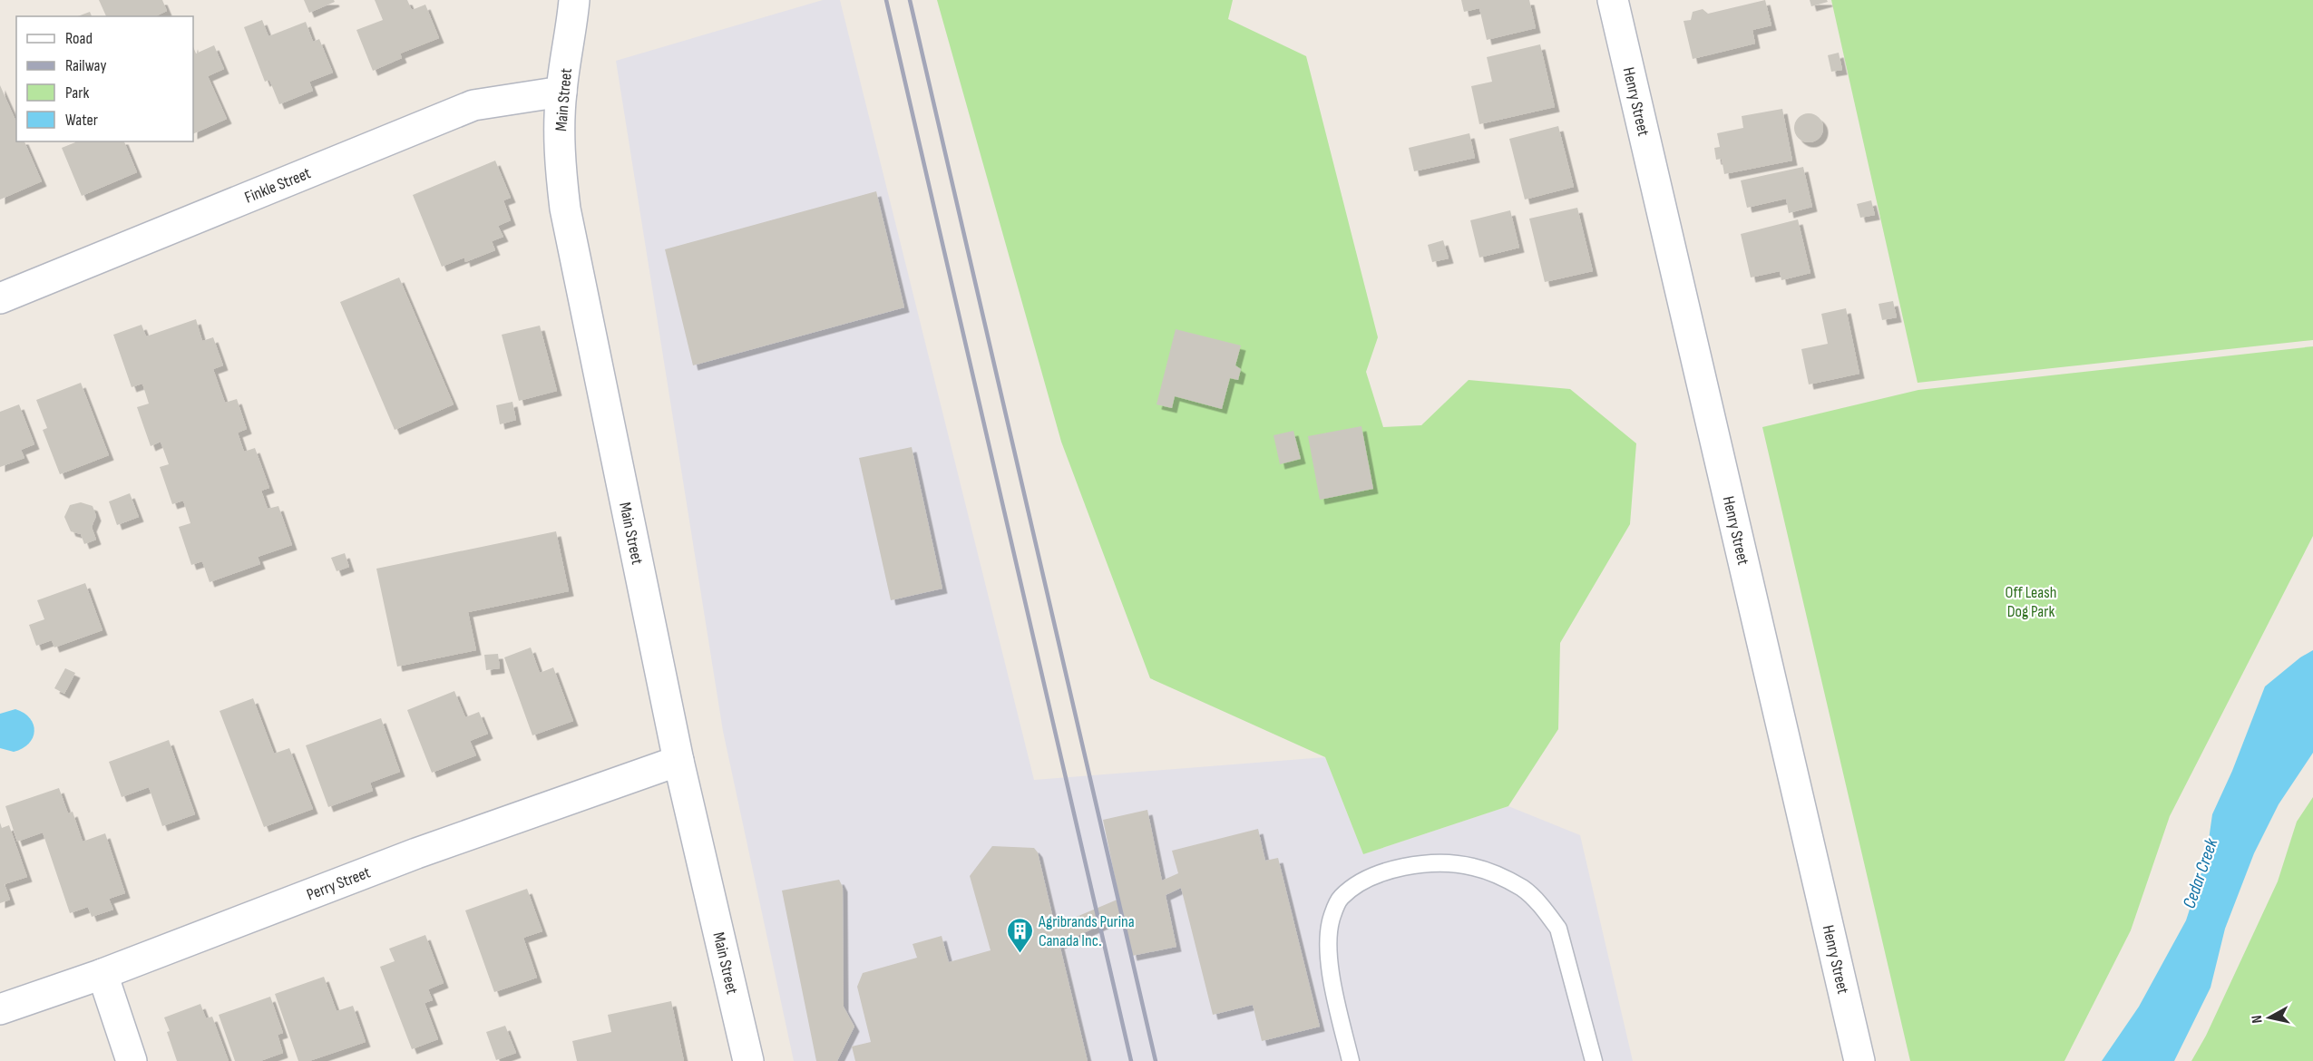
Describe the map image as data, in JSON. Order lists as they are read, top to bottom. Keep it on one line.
{"streets":{"street":["Main Street","Henry Street","Finkle Street","Perry Street"]},"crossings":[["Main Street","Finkle Street"],["Main Street","Perry Street"]],"water":["Cedar Creek"],"parks":["Off Leash Dog Park"],"places":{"building":["Agribrands Purina Canada Inc."]},"legend":["Road","Railway","Park","Water"],"north":"left"}
